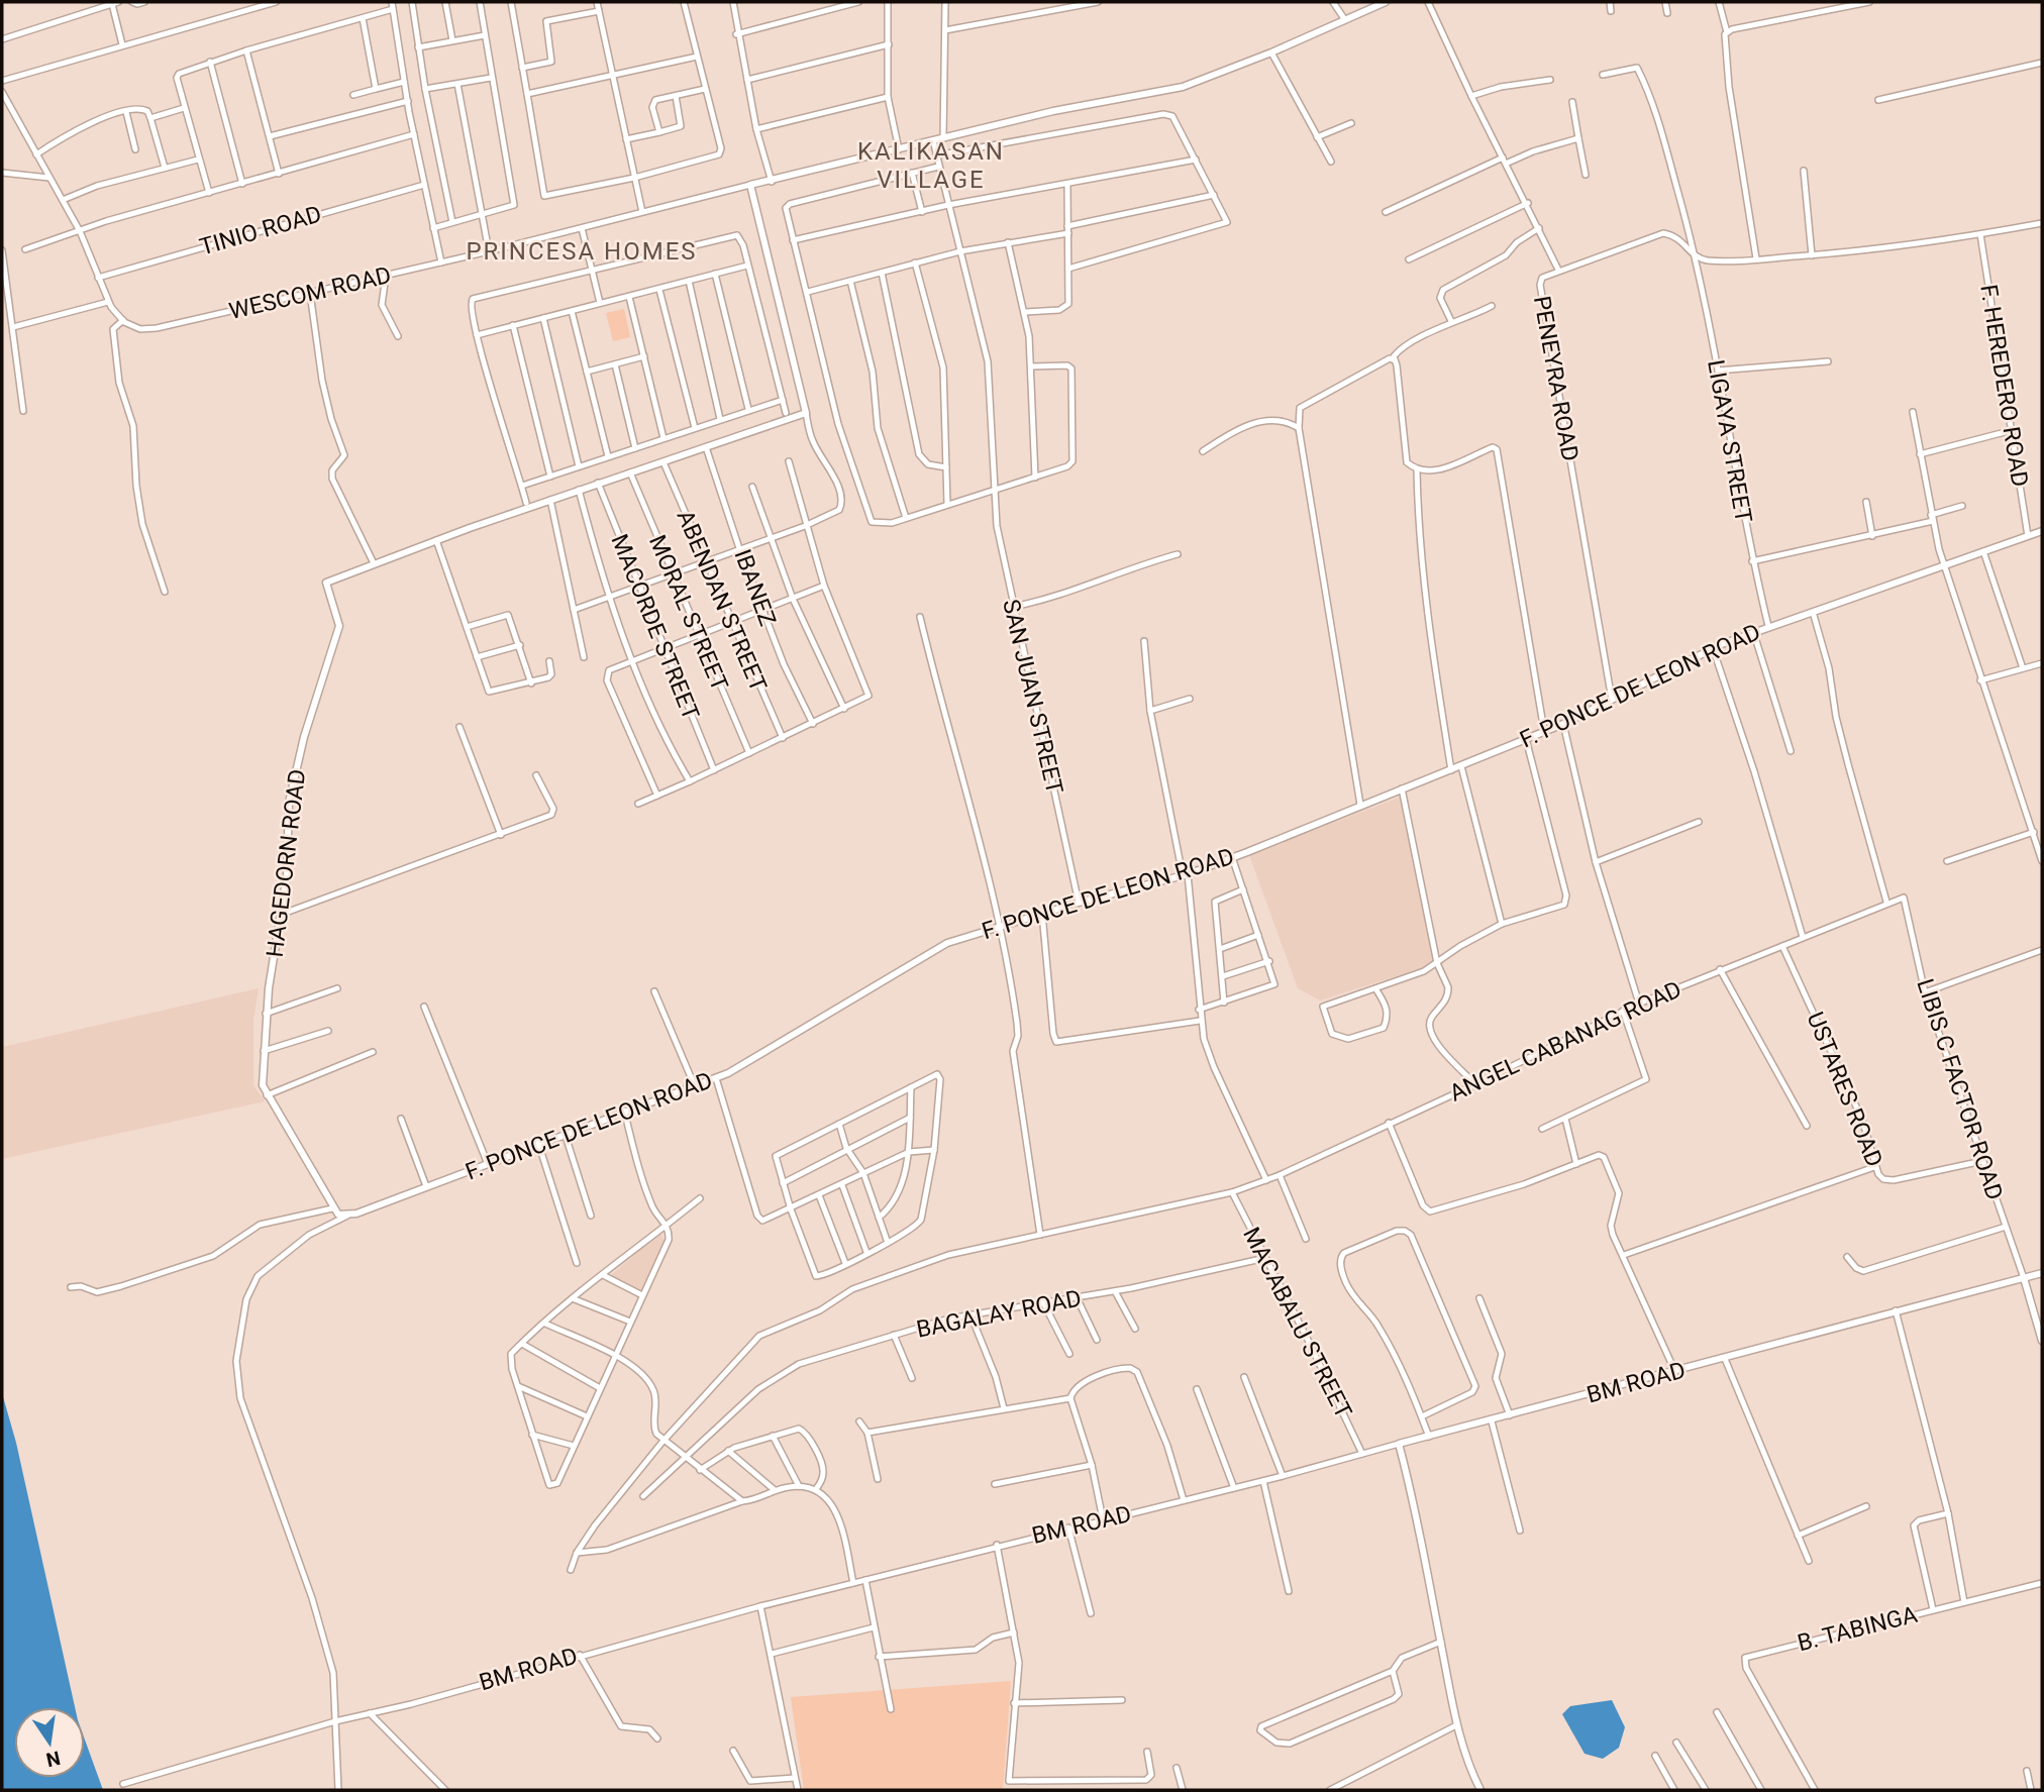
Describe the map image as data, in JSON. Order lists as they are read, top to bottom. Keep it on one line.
{"streets":{"street":["TINIO ROAD","WESCOM ROAD","PENEYRA ROAD","F. HEREDERO ROAD","LIGAYA STREET","IBANEZ","ABENDAN STREET","MORAL STREET","MACORDE STREET","F. PONCE DE LEON ROAD","SAN JUAN STREET","HAGEDORN ROAD","ANGEL CABANAG ROAD","USTARES ROAD","LIBIS C FACTOR ROAD","BAGALAY ROAD","MACABALU STREET","BM ROAD","B. TABINGA"]},"crossings":[["PENEYRA ROAD","LIGAYA STREET"],["PENEYRA ROAD","F. PONCE DE LEON ROAD"],["F. HEREDERO ROAD","F. PONCE DE LEON ROAD"],["LIGAYA STREET","F. PONCE DE LEON ROAD"],["F. PONCE DE LEON ROAD","SAN JUAN STREET"],["F. PONCE DE LEON ROAD","HAGEDORN ROAD"],["ANGEL CABANAG ROAD","USTARES ROAD"],["ANGEL CABANAG ROAD","LIBIS C FACTOR ROAD"],["ANGEL CABANAG ROAD","MACABALU STREET"],["USTARES ROAD","LIBIS C FACTOR ROAD"],["LIBIS C FACTOR ROAD","BM ROAD"],["BAGALAY ROAD","MACABALU STREET"],["MACABALU STREET","BM ROAD"]],"districts":["KALIKASAN VILLAGE","PRINCESA HOMES"],"north":"bottom"}
